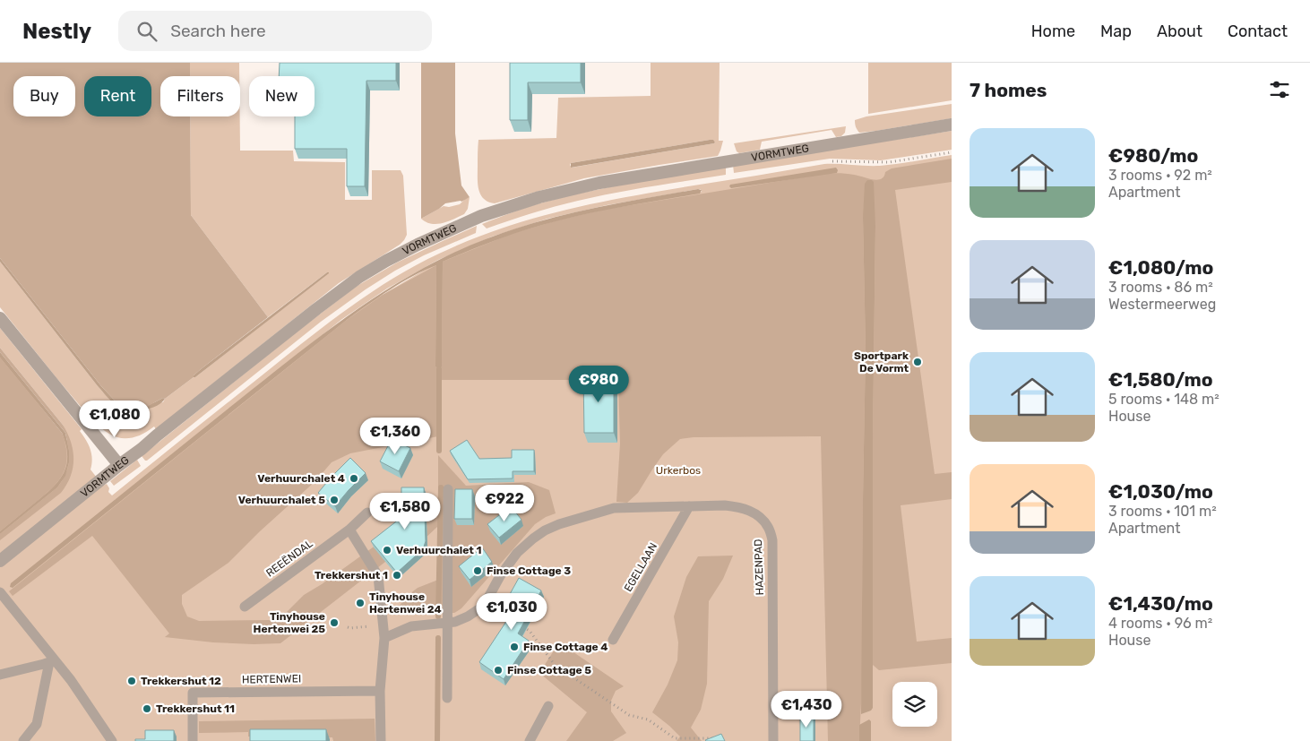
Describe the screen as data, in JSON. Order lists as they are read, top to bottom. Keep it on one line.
{"streets":{"street":["VORMTWEG"],"lane":["REEËNDAL","EGELLAAN","HAZENPAD","HERTENWEI"]},"crossings":[["EGELLAAN","HAZENPAD"]],"parks":["Urkerbos"],"places":["Sportpark De Vormt","Verhuurchalet 4","Verhuurchalet 5","Verhuurchalet 1","Finse Cottage 3","Trekkershut 1","Tinyhouse Hertenwei 24","Tinyhouse Hertenwei 25","Finse Cottage 4","Finse Cottage 5","Trekkershut 12","Trekkershut 11"],"page":{"header":"Nestly","search":"Search here","nav":["Home","Map","About","Contact"],"heading":"7 homes","chip":["Buy","Rent","Filters","New"],"list":[{"name":"€980/mo","note":"3 rooms · 92 m² · Apartment"},{"name":"€1,080/mo","note":"3 rooms · 86 m² · Westermeerweg"},{"name":"€1,580/mo","note":"5 rooms · 148 m² · House"},{"name":"€1,030/mo","note":"3 rooms · 101 m² · Apartment"},{"name":"€1,430/mo","note":"4 rooms · 96 m² · House"}],"price":["€980","€1,080","€1,360","€922","€1,580","€1,030","€1,430"]}}
